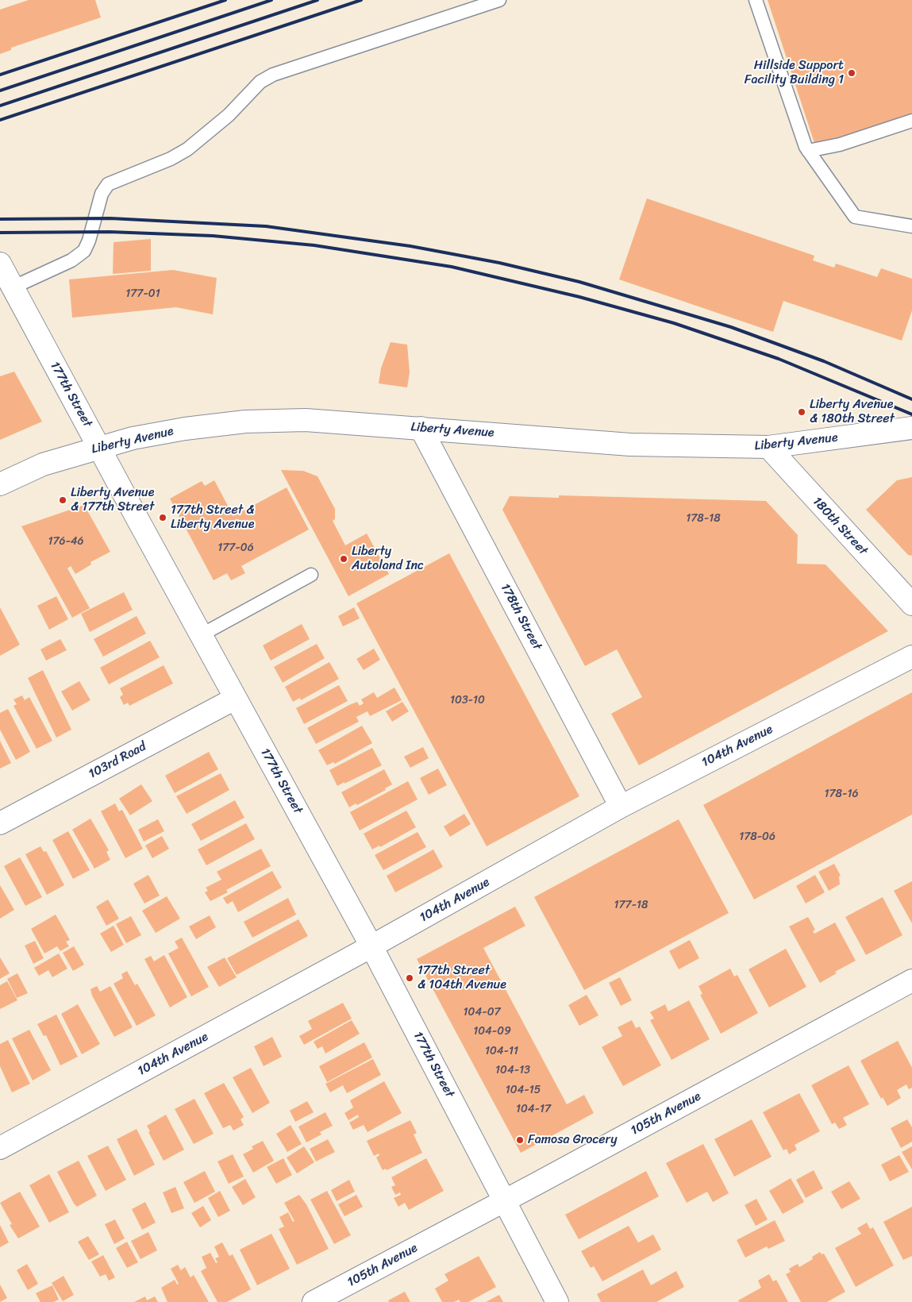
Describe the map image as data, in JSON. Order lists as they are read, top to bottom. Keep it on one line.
{"streets":{"street":["177th Street","Liberty Avenue","180th Street","178th Street","104th Avenue","103rd Road","105th Avenue"]},"crossings":[["177th Street","Liberty Avenue"],["177th Street","104th Avenue"],["177th Street","103rd Road"],["177th Street","105th Avenue"],["Liberty Avenue","180th Street"],["Liberty Avenue","178th Street"],["178th Street","104th Avenue"]],"places":["Hillside Support Facility Building 1","Liberty Avenue & 180th Street","Liberty Avenue & 177th Street","177th Street & Liberty Avenue","Liberty Autoland Inc","177th Street & 104th Avenue","Famosa Grocery"],"house_numbers":["177-01","178-18","176-46","177-06","103-10","178-16","178-06","177-18","104-07","104-09","104-11","104-13","104-15","104-17"]}
